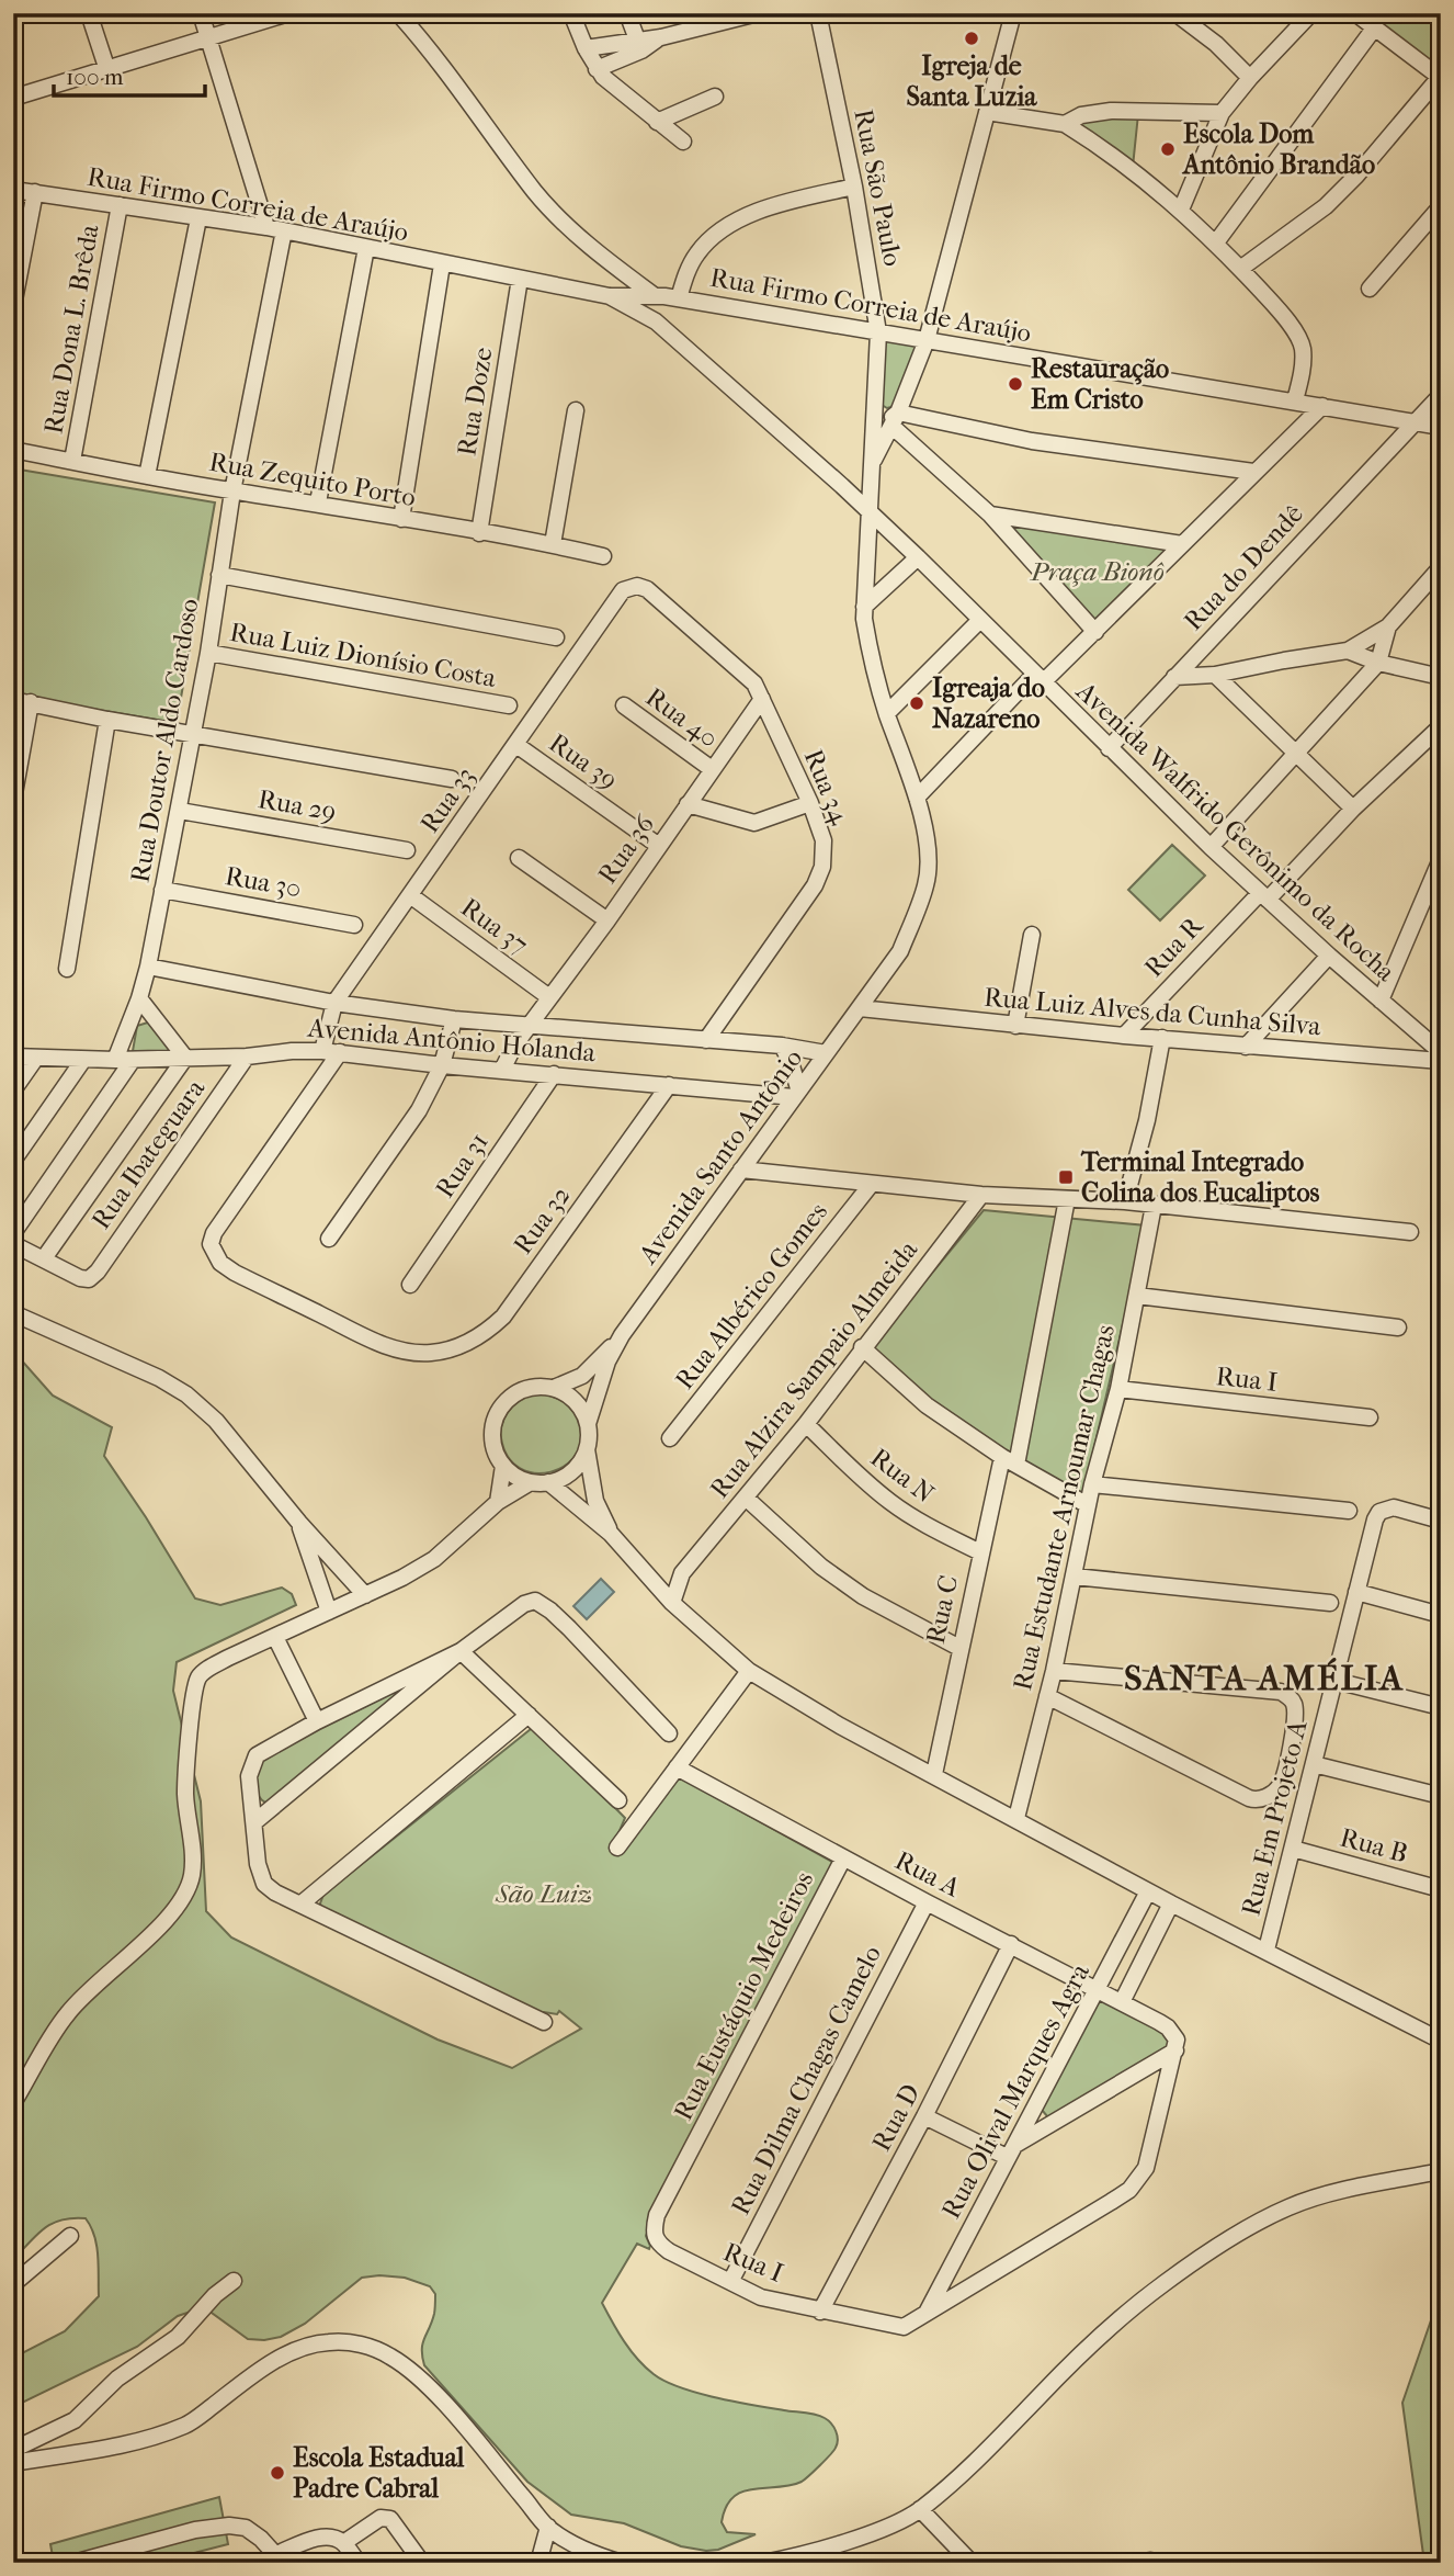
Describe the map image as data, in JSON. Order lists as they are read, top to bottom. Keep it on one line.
{"streets":{"street":["Rua São Paulo","Rua Firmo Correia de Araújo","Rua Dona L. Brêda","Rua Doze","Rua Zequito Porto","Rua do Dendê","Rua Luiz Dionísio Costa","Rua 40","Rua Doutor Aldo Cardoso","Rua 39","Rua 34","Rua 33","Rua 29","Avenida Walfrido Gerônimo da Rocha","Rua 36","Rua 30","Rua 37","Rua R","Rua Luiz Alves da Cunha Silva","Avenida Antônio Holanda","Rua Ibateguara","Avenida Santo Antônio","Rua 31","Rua 32","Rua Albérico Gomes","Rua Alzira Sampaio Almeida","Rua I","Rua N","Rua Estudante Arnoumar Chagas","Rua C","Rua Em Projeto A","Rua B","Rua A","Rua Eustáquio Medeiros","Rua Dilma Chagas Camelo","Rua Olival Marques Agra","Rua D"]},"crossings":[["Rua São Paulo","Rua Firmo Correia de Araújo"],["Rua São Paulo","Avenida Walfrido Gerônimo da Rocha"],["Rua São Paulo","Avenida Santo Antônio"],["Rua Firmo Correia de Araújo","Rua Dona L. Brêda"],["Rua Firmo Correia de Araújo","Rua Doze"],["Rua Firmo Correia de Araújo","Rua do Dendê"],["Rua Firmo Correia de Araújo","Rua Doutor Aldo Cardoso"],["Rua Firmo Correia de Araújo","Avenida Walfrido Gerônimo da Rocha"],["Rua Dona L. Brêda","Rua Zequito Porto"],["Rua Doze","Rua Zequito Porto"],["Rua Zequito Porto","Rua Doutor Aldo Cardoso"],["Rua do Dendê","Avenida Walfrido Gerônimo da Rocha"],["Rua Luiz Dionísio Costa","Rua Doutor Aldo Cardoso"],["Rua 40","Rua 36"],["Rua Doutor Aldo Cardoso","Rua 29"],["Rua Doutor Aldo Cardoso","Rua 30"],["Rua Doutor Aldo Cardoso","Avenida Antônio Holanda"],["Rua 39","Rua 33"],["Rua 39","Rua 36"],["Rua 34","Rua 33"],["Rua 34","Rua 36"],["Rua 33","Rua 37"],["Rua 33","Avenida Antônio Holanda"],["Avenida Walfrido Gerônimo da Rocha","Rua R"],["Rua 36","Rua 37"],["Rua 36","Avenida Antônio Holanda"],["Rua R","Rua Luiz Alves da Cunha Silva"],["Rua Luiz Alves da Cunha Silva","Avenida Santo Antônio"],["Avenida Antônio Holanda","Rua Ibateguara"],["Avenida Antônio Holanda","Avenida Santo Antônio"],["Avenida Antônio Holanda","Rua 31"],["Avenida Antônio Holanda","Rua 32"],["Rua Alzira Sampaio Almeida","Rua N"],["Rua I","Rua Estudante Arnoumar Chagas"],["Rua I","Rua A"],["Rua I","Rua Eustáquio Medeiros"],["Rua I","Rua Dilma Chagas Camelo"],["Rua I","Rua Olival Marques Agra"],["Rua I","Rua D"],["Rua N","Rua C"],["Rua Em Projeto A","Rua B"],["Rua A","Rua Eustáquio Medeiros"],["Rua A","Rua Dilma Chagas Camelo"],["Rua A","Rua Olival Marques Agra"],["Rua A","Rua D"]],"districts":["SANTA AMÉLIA"],"parks":["Praça Bionô","São Luiz"],"places":{"other":["Igreja de Santa Luzia","Escola Dom Antônio Brandão","Restauração Em Cristo","Igreaja do Nazareno","Escola Estadual Padre Cabral"],"transit":["Terminal Integrado Colina dos Eucaliptos"]},"scale_bar":"100 m"}
